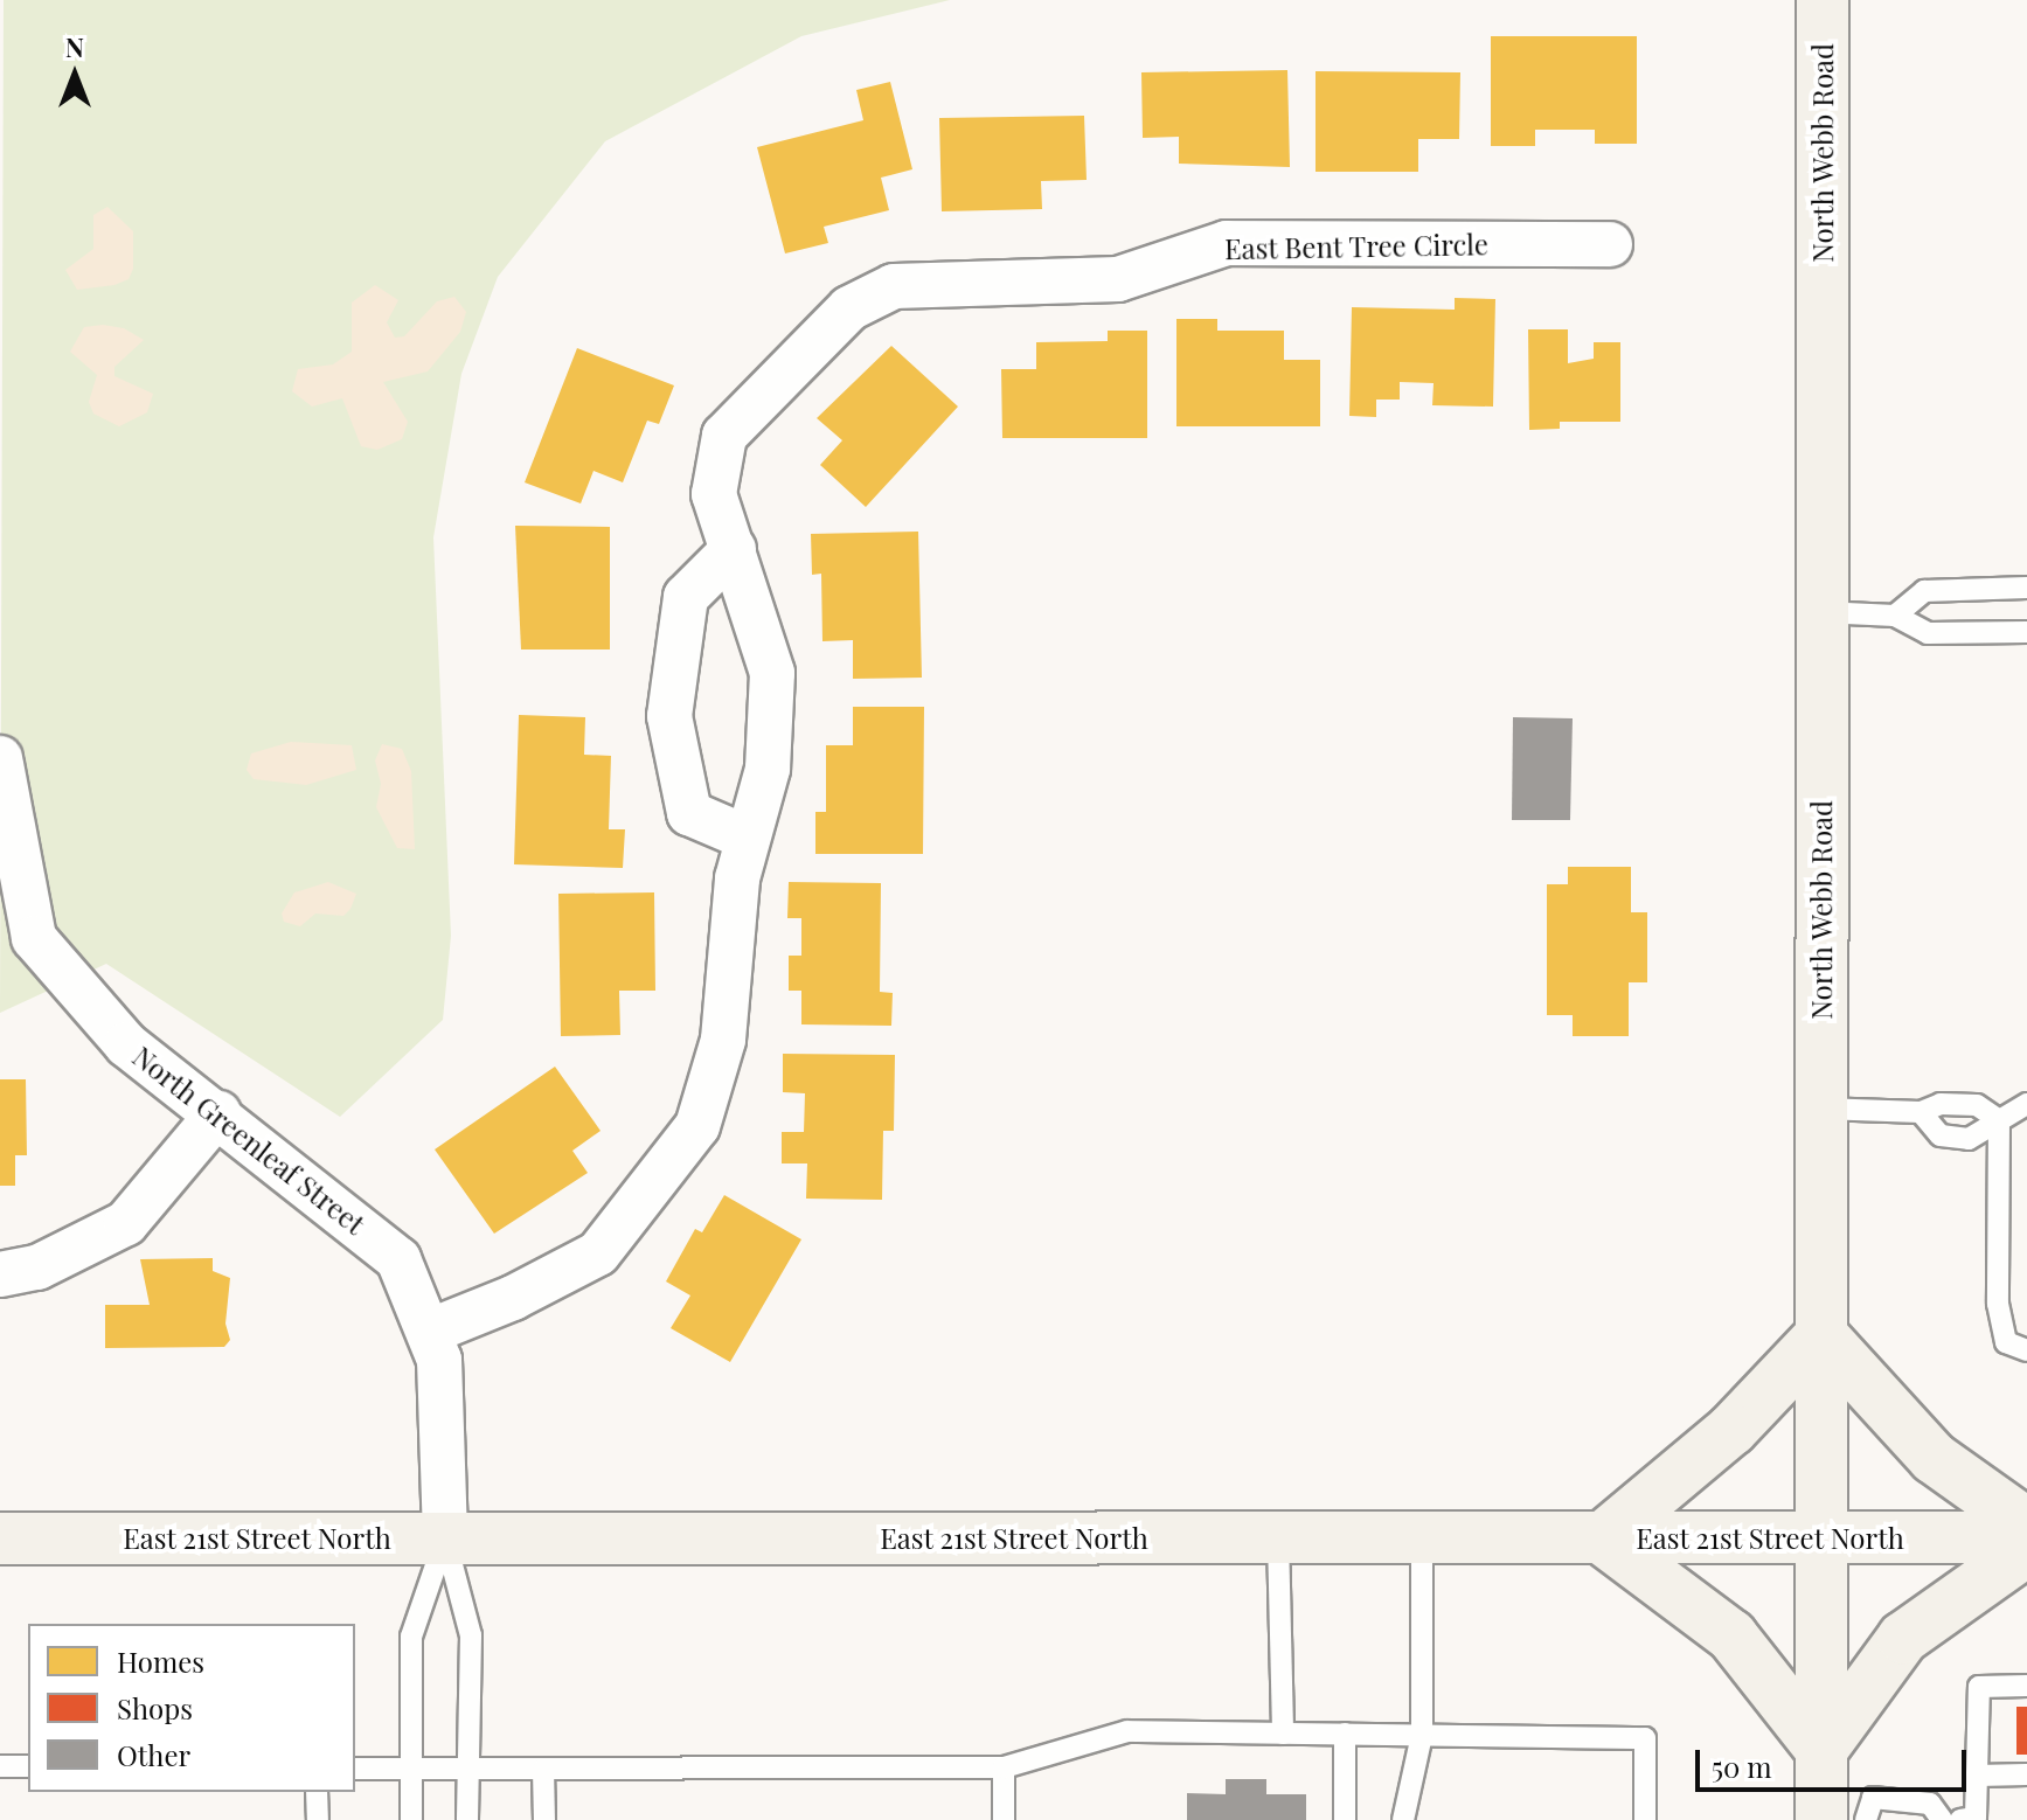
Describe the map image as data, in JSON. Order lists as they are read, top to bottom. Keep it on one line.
{"streets":{"main road":["North Webb Road","East 21st Street North"],"street":["East Bent Tree Circle","North Greenleaf Street"]},"crossings":[["North Webb Road","East 21st Street North"],["East Bent Tree Circle","North Greenleaf Street"],["North Greenleaf Street","East 21st Street North"]],"legend":["Homes","Shops","Other"],"scale_bar":"50 m","north":"top"}
